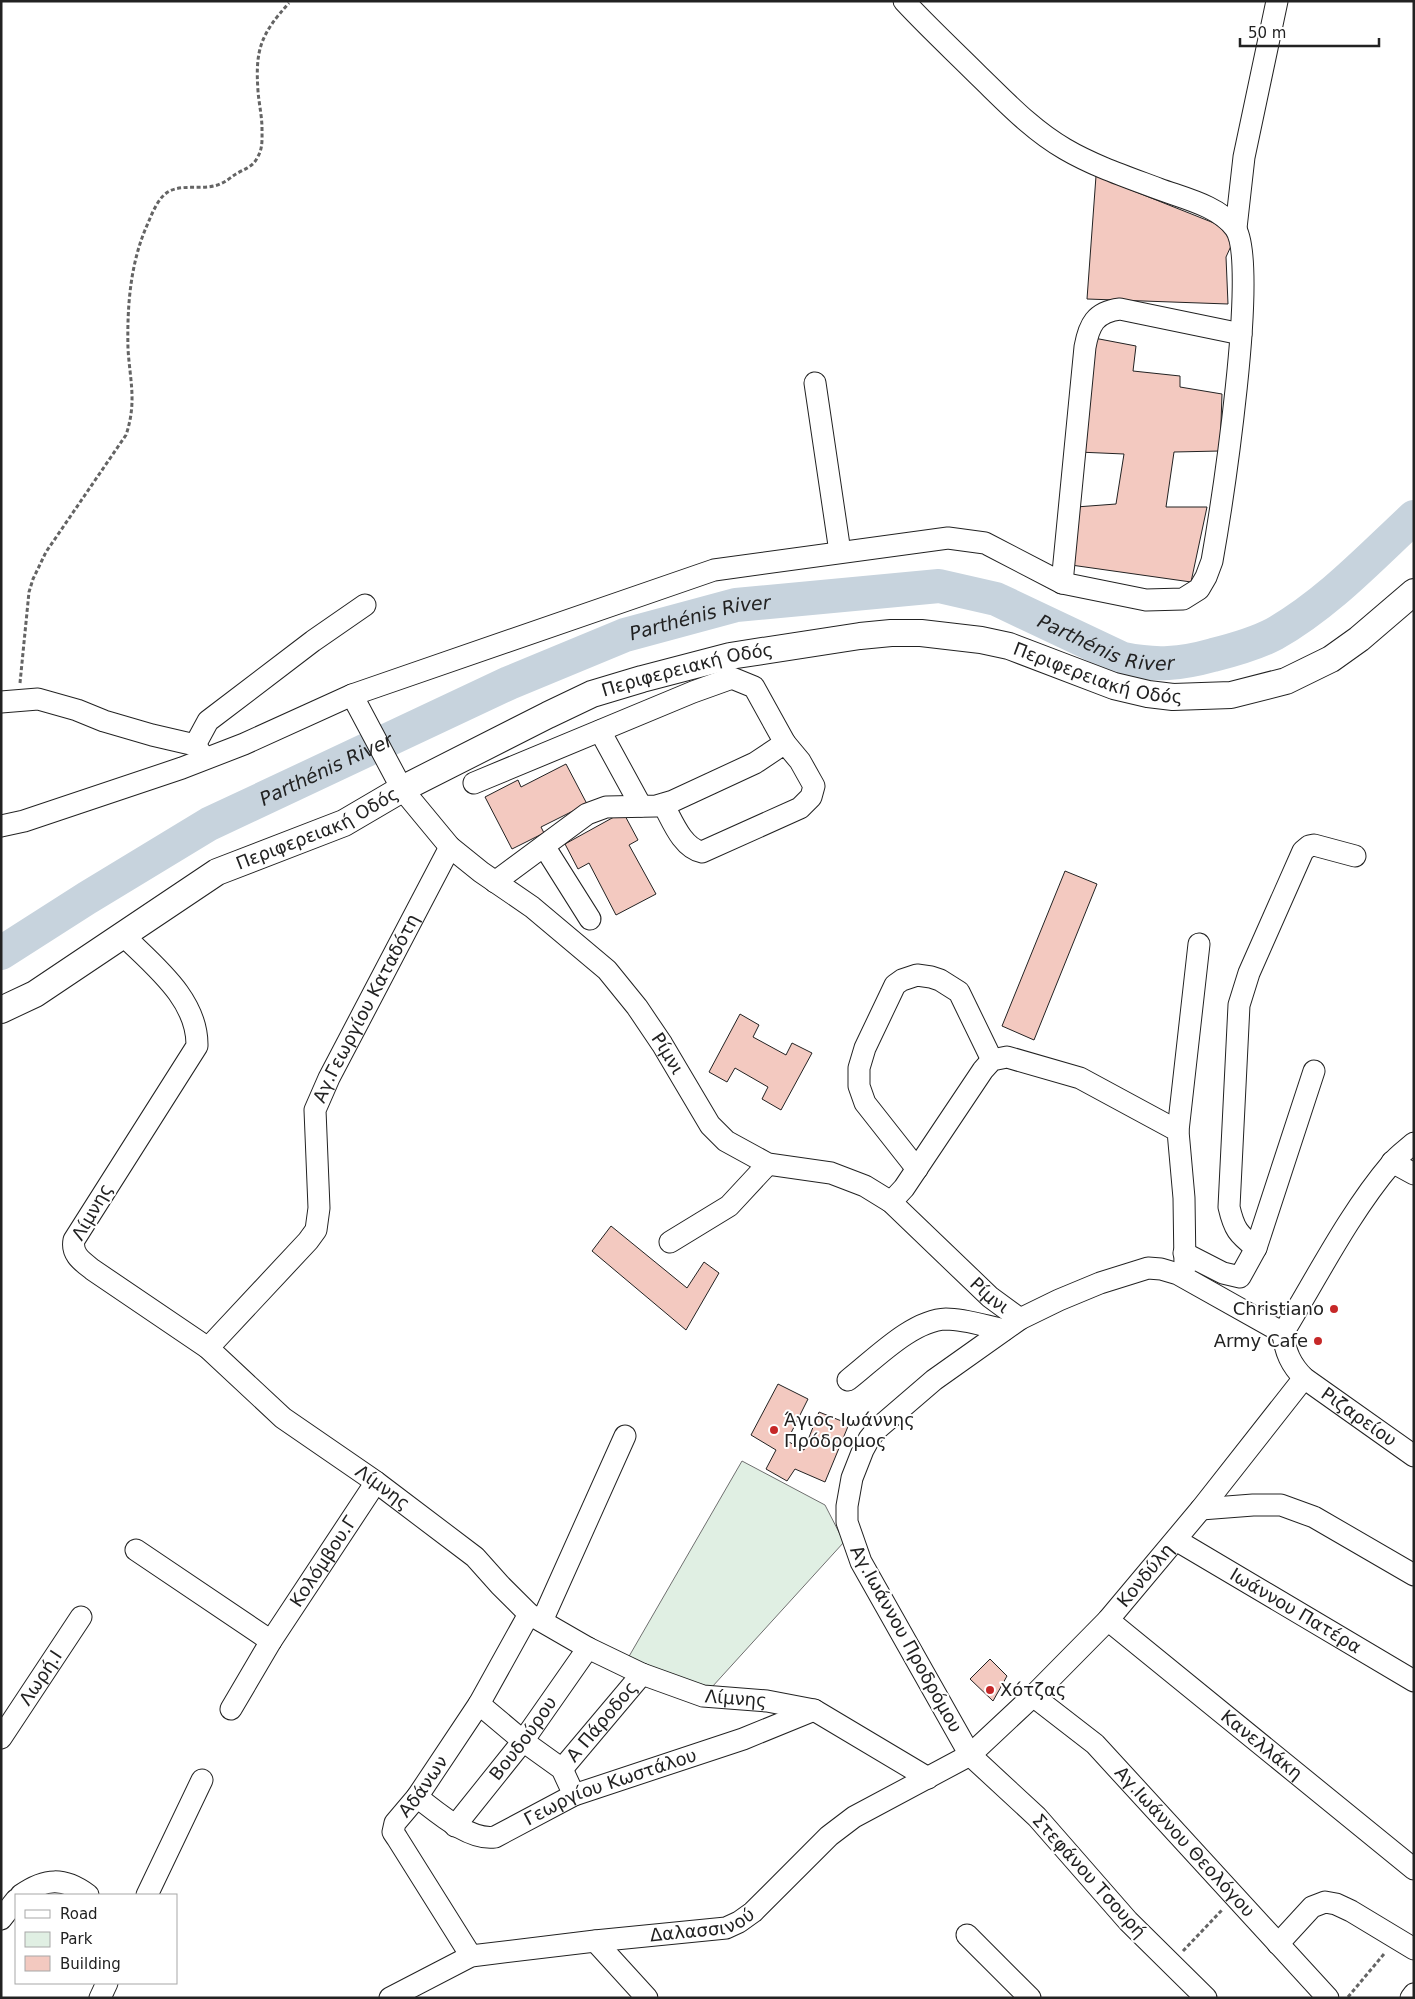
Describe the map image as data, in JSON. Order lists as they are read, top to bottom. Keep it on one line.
{"streets":{"main road":["Περιφερειακή Οδός"],"street":["Αγ.Γεωργίου Καταδότη","Ρίμνι","Λίμνης","Ριζαρείου","Κολόμβου.Γ","Κονδύλη","Ιωάννου Πατέρα","Αγ.Ιωάννου Προδρόμου","Λωρή.Ι","Α Πάροδος","Βουδούρου","Κανελλάκη","Αδάνων","Γεωργίου Κωστάλου","Αγ.Ιωάννου Θεολόγου","Στεφάνου Τσουρή","Δαλασσινού"]},"crossings":[["Περιφερειακή Οδός","Ρίμνι"],["Περιφερειακή Οδός","Λίμνης"],["Αγ.Γεωργίου Καταδότη","Ρίμνι"],["Αγ.Γεωργίου Καταδότη","Λίμνης"],["Ρίμνι","Αγ.Ιωάννου Προδρόμου"],["Λίμνης","Κολόμβου.Γ"],["Λίμνης","Α Πάροδος"],["Λίμνης","Βουδούρου"],["Λίμνης","Αδάνων"],["Λίμνης","Γεωργίου Κωστάλου"],["Λίμνης","Δαλασσινού"],["Ριζαρείου","Κονδύλη"],["Ριζαρείου","Αγ.Ιωάννου Προδρόμου"],["Κονδύλη","Ιωάννου Πατέρα"],["Κονδύλη","Αγ.Ιωάννου Προδρόμου"],["Κονδύλη","Κανελλάκη"],["Κονδύλη","Αγ.Ιωάννου Θεολόγου"],["Κονδύλη","Στεφάνου Τσουρή"],["Κονδύλη","Δαλασσινού"],["Αγ.Ιωάννου Προδρόμου","Στεφάνου Τσουρή"],["Αγ.Ιωάννου Προδρόμου","Δαλασσινού"],["Βουδούρου","Γεωργίου Κωστάλου"],["Αδάνων","Γεωργίου Κωστάλου"],["Αδάνων","Δαλασσινού"],["Στεφάνου Τσουρή","Δαλασσινού"]],"water":["Parthénis River"],"places":["Christiano","Army Cafe","Άγιος Ιωάννης Πρόδρομος","Χότζας"],"legend":["Road","Park","Building"],"scale_bar":"50 m"}
